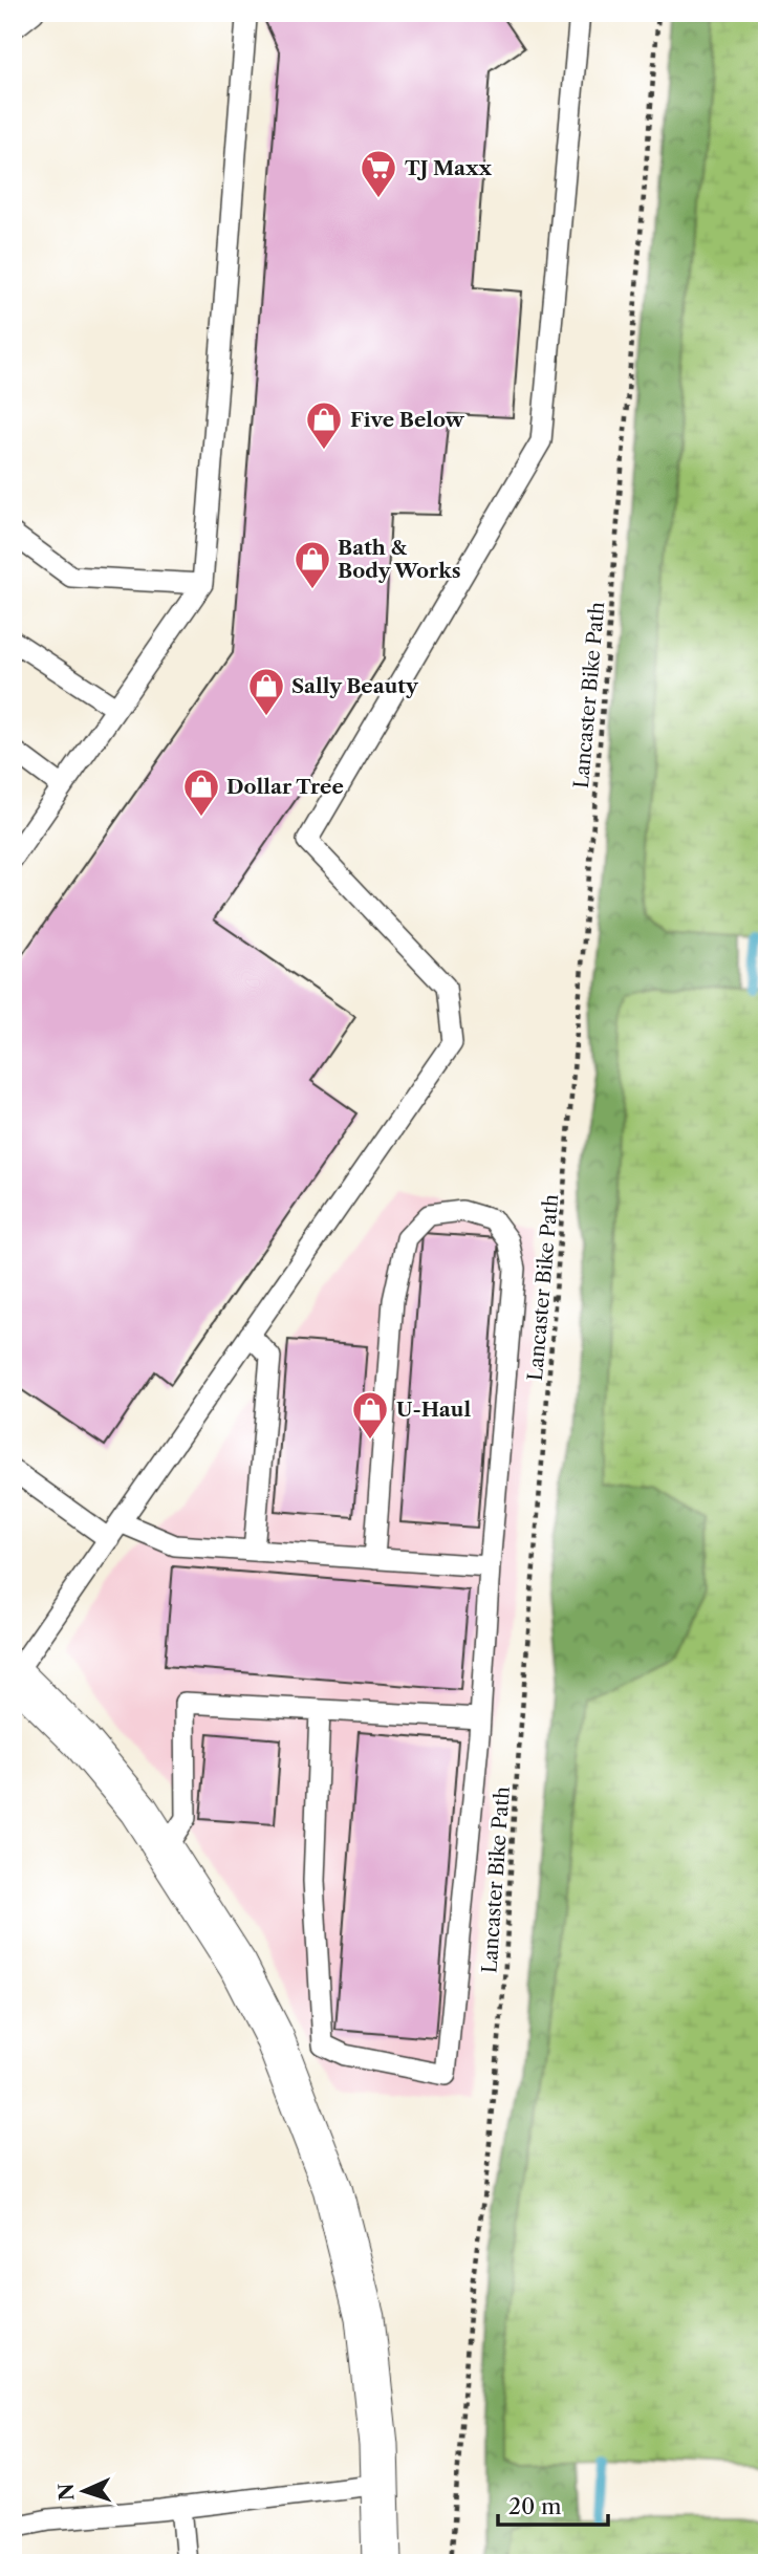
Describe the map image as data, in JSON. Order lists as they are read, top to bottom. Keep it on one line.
{"streets":{"path":["Lancaster Bike Path"]},"places":{"supermarket":["TJ Maxx"],"shop":["Five Below","Bath & Body Works","Sally Beauty","Dollar Tree","U-Haul"]},"scale_bar":"20 m","north":"left"}
